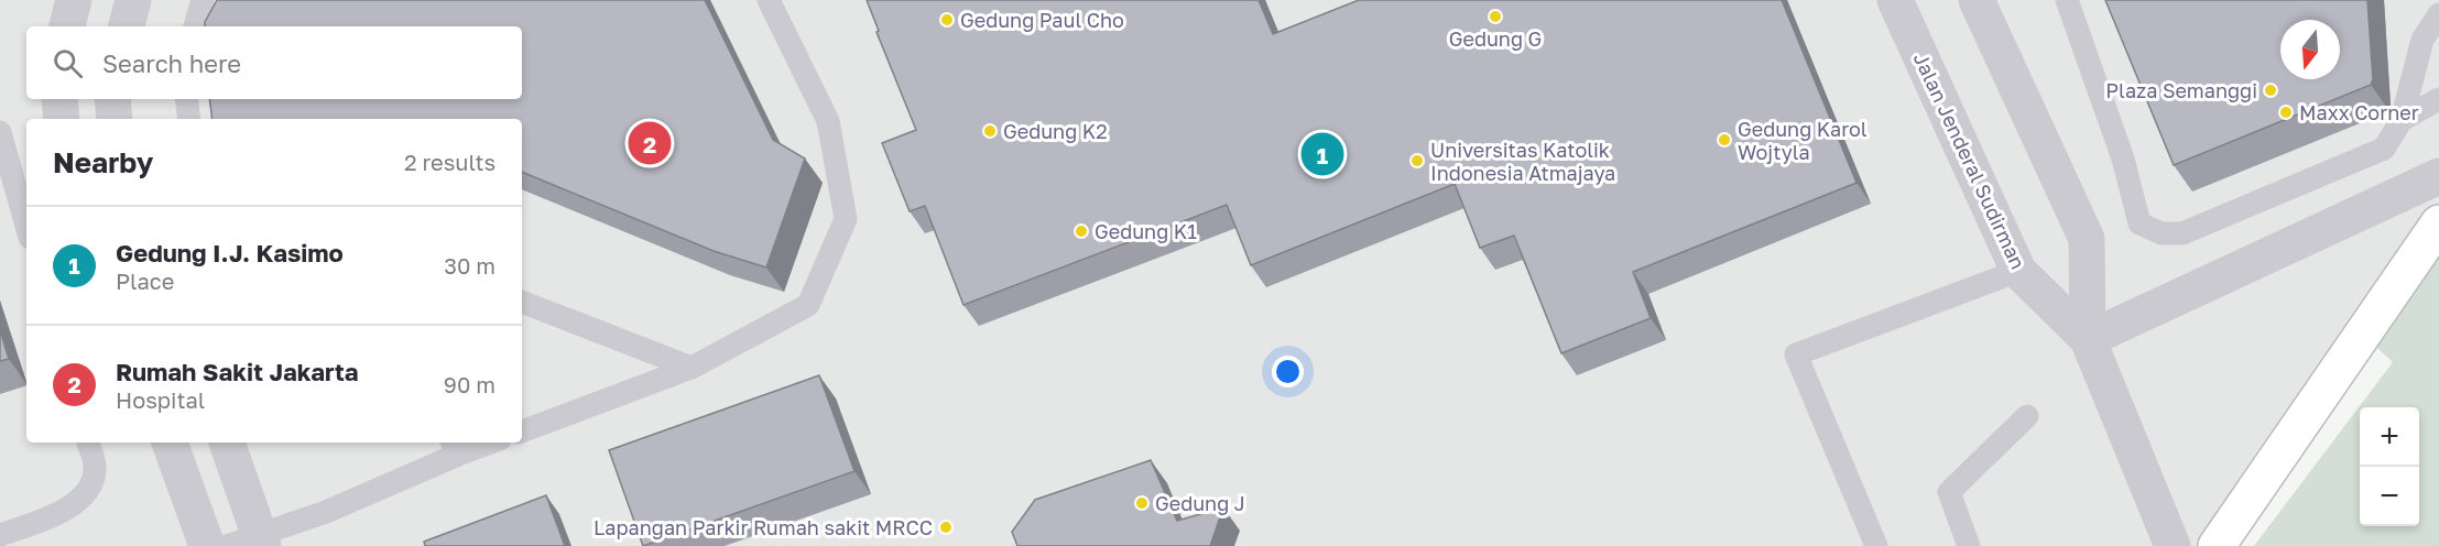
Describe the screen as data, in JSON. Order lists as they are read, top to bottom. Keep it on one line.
{"streets":{"street":["Jalan Jenderal Sudirman"]},"places":["Gedung G","Gedung Paul Cho","Plaza Semanggi","Maxx Corner","Gedung K2","Gedung Karol Wojtyla","Universitas Katolik Indonesia Atmajaya","Gedung K1","Gedung J","Lapangan Parkir Rumah sakit MRCC"],"north":"bottom","page":{"search":"Search here","pins":["2","1"],"heading":["Nearby","2 results"],"list":[{"mark":"1","name":"Gedung I.J. Kasimo","note":"Place","value":"30 m"},{"mark":"2","name":"Rumah Sakit Jakarta","note":"Hospital","value":"90 m"}],"map_buttons":["+","−"]}}
